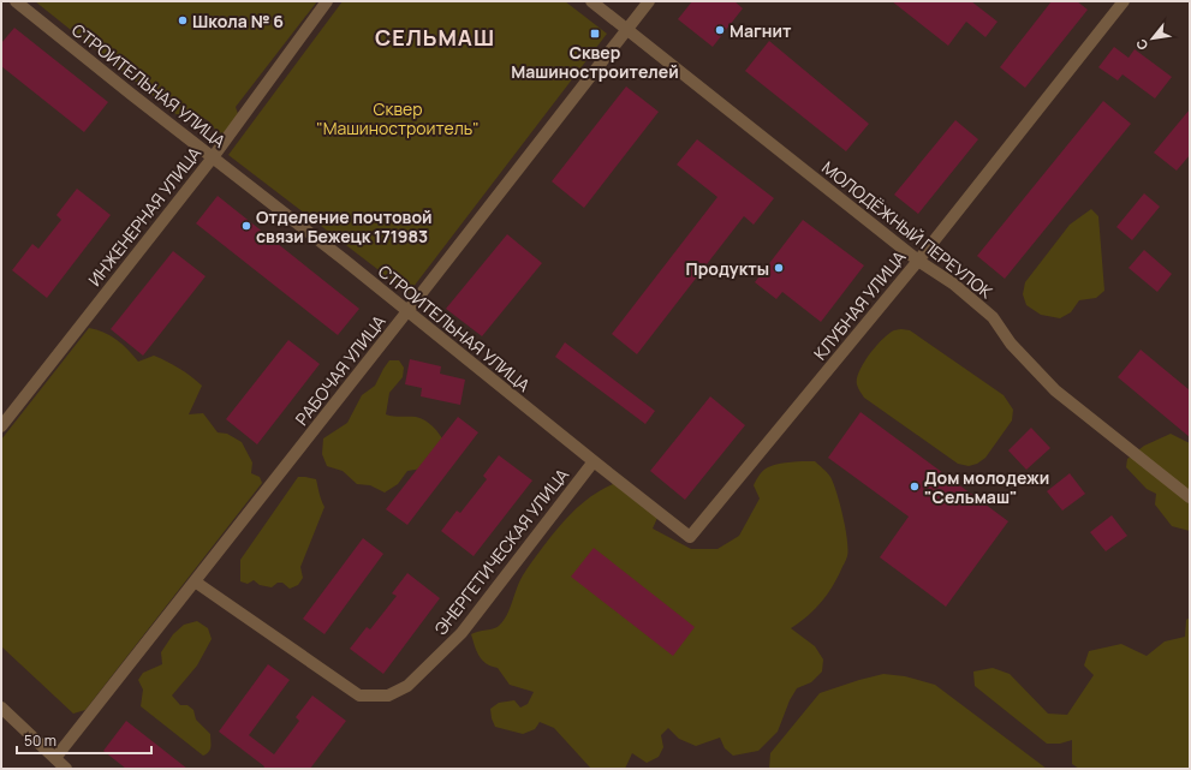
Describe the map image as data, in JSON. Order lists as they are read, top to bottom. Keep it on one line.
{"streets":{"street":["СТРОИТЕЛЬНАЯ УЛИЦА","ИНЖЕНЕРНАЯ УЛИЦА","МОЛОДЁЖНЫЙ ПЕРЕУЛОК","КЛУБНАЯ УЛИЦА","РАБОЧАЯ УЛИЦА","ЭНЕРГЕТИЧЕСКАЯ УЛИЦА"]},"crossings":[["СТРОИТЕЛЬНАЯ УЛИЦА","ИНЖЕНЕРНАЯ УЛИЦА"],["СТРОИТЕЛЬНАЯ УЛИЦА","КЛУБНАЯ УЛИЦА"],["СТРОИТЕЛЬНАЯ УЛИЦА","РАБОЧАЯ УЛИЦА"],["СТРОИТЕЛЬНАЯ УЛИЦА","ЭНЕРГЕТИЧЕСКАЯ УЛИЦА"],["МОЛОДЁЖНЫЙ ПЕРЕУЛОК","КЛУБНАЯ УЛИЦА"],["МОЛОДЁЖНЫЙ ПЕРЕУЛОК","РАБОЧАЯ УЛИЦА"],["РАБОЧАЯ УЛИЦА","ЭНЕРГЕТИЧЕСКАЯ УЛИЦА"]],"districts":["СЕЛЬМАШ"],"parks":["Сквер \"Машиностроитель\""],"places":{"other":["Школа № 6","Магнит","Отделение почтовой связи Бежецк 171983","Продукты","Дом молодежи \"Сельмаш\""],"transit":["Сквер Машиностроителей"]},"scale_bar":"50 m","north":"bottom left"}
